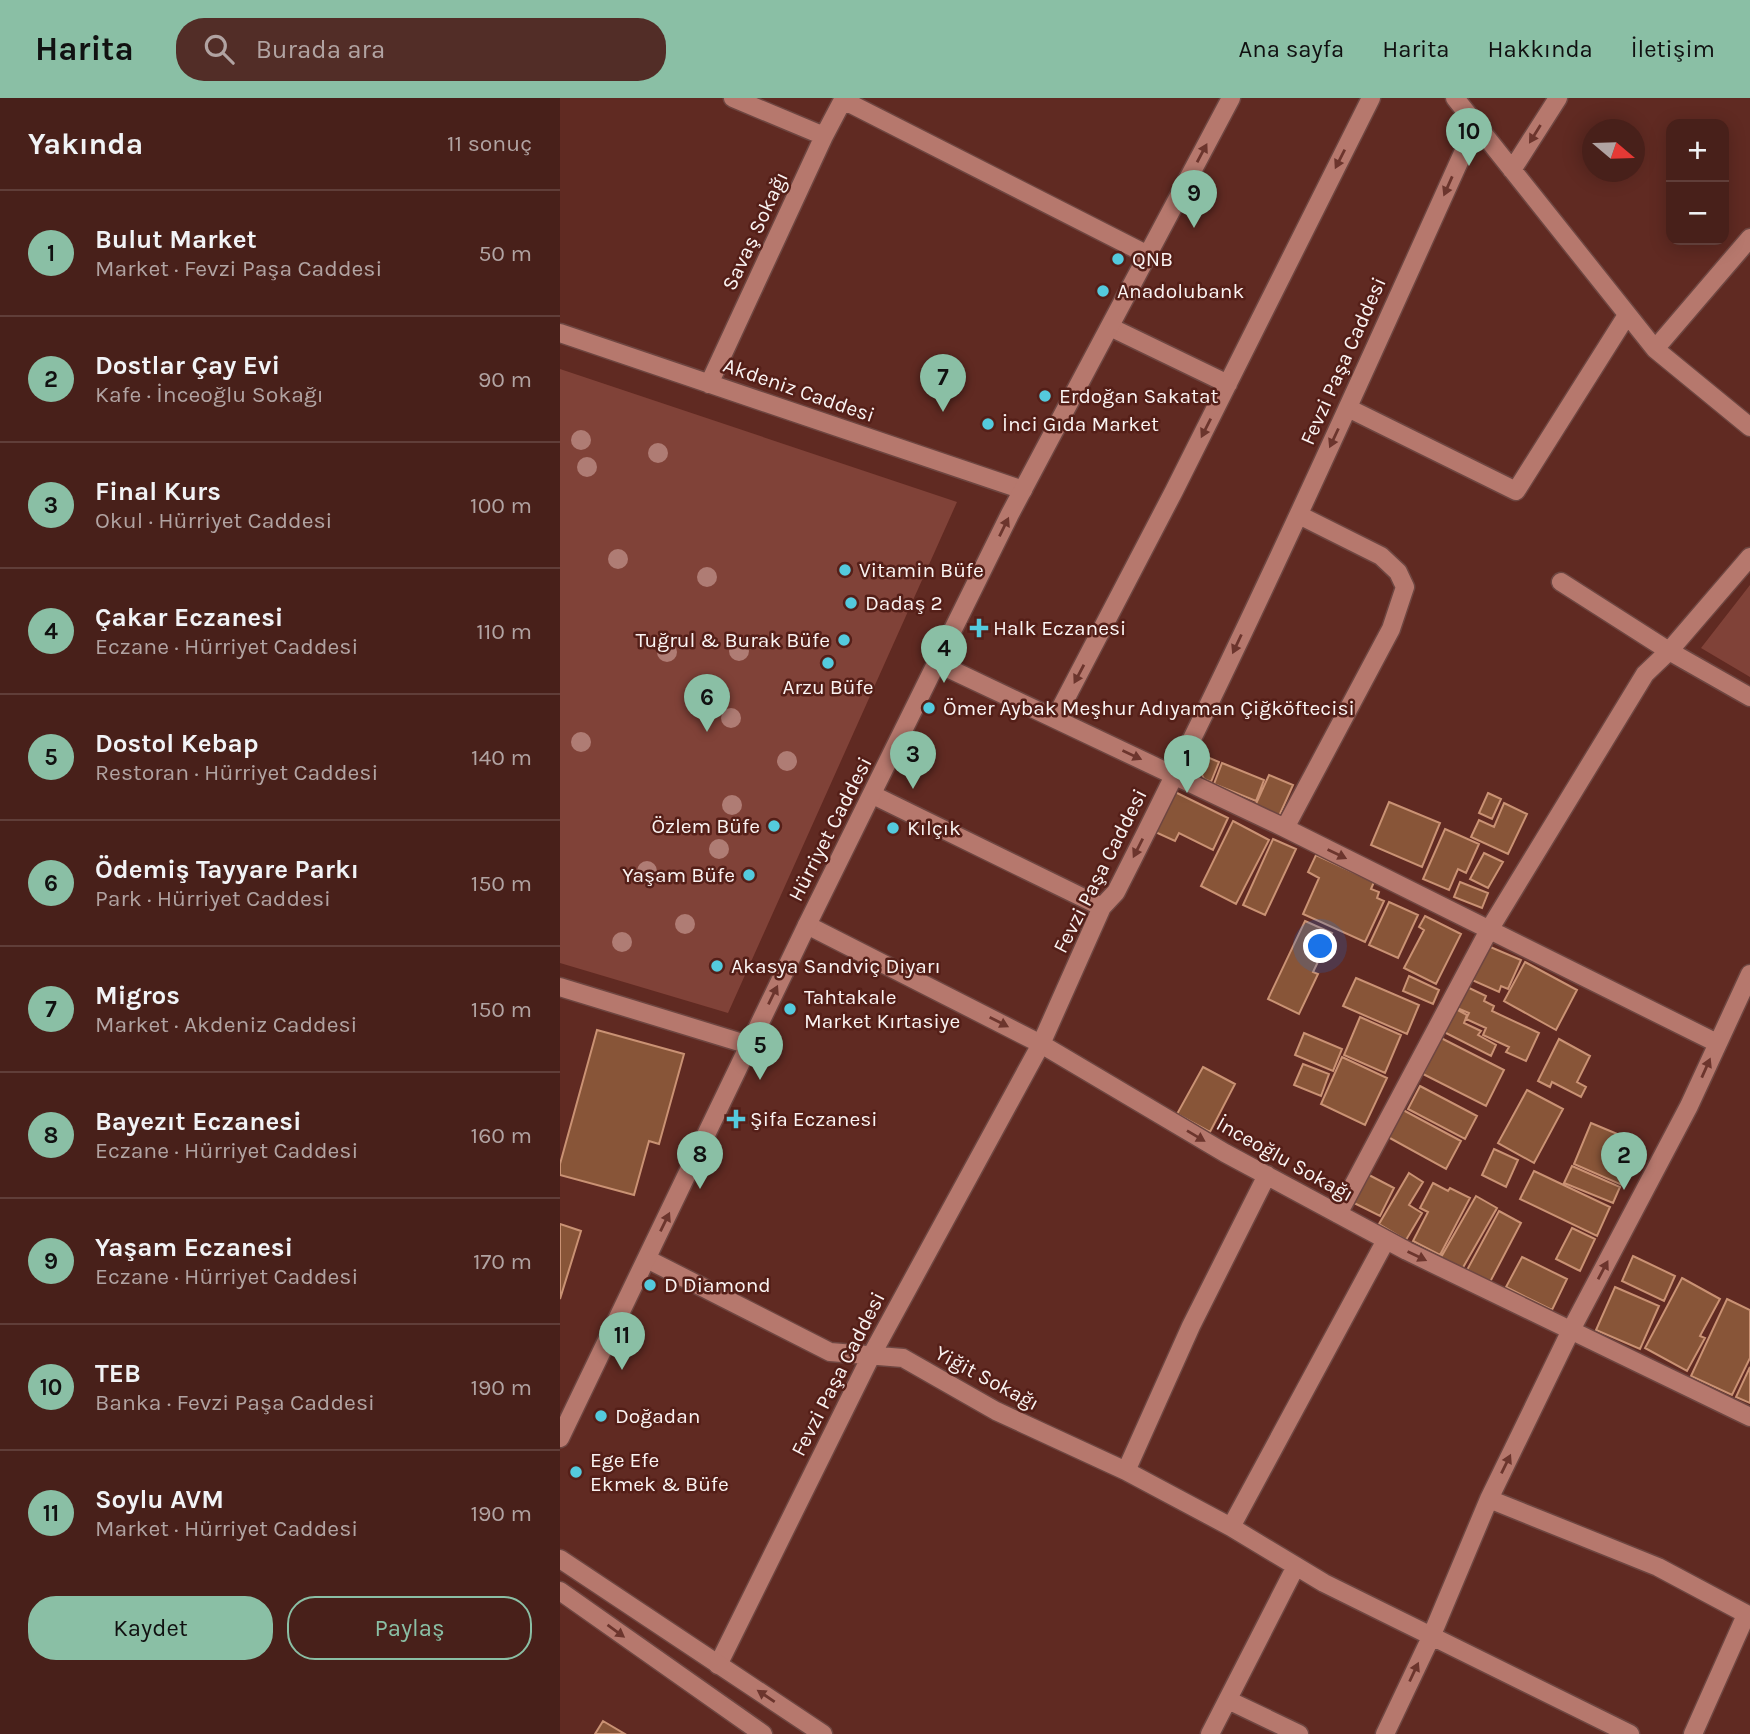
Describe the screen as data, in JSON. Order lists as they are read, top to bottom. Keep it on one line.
{"streets":{"street":["Savaş Sokağı","Fevzi Paşa Caddesi","Akdeniz Caddesi","Hürriyet Caddesi","İnceoğlu Sokağı","Yiğit Sokağı"]},"crossings":[["Savaş Sokağı","Akdeniz Caddesi"],["Fevzi Paşa Caddesi","İnceoğlu Sokağı"],["Fevzi Paşa Caddesi","Yiğit Sokağı"],["Akdeniz Caddesi","Hürriyet Caddesi"],["Hürriyet Caddesi","İnceoğlu Sokağı"],["Hürriyet Caddesi","Yiğit Sokağı"]],"places":{"other":["QNB","Anadolubank","Erdoğan Sakatat","İnci Gıda Market","Vitamin Büfe","Dadaş 2","Tuğrul & Burak Büfe","Arzu Büfe","Ömer Aybak Meşhur Adıyaman Çiğköftecisi","Özlem Büfe","Kılçık","Yaşam Büfe","Akasya Sandviç Diyarı","Tahtakale Market Kırtasiye","D Diamond","Doğadan","Ege Efe Ekmek & Büfe"],"health":["Halk Eczanesi","Şifa Eczanesi"]},"north":"right","page":{"header":"Harita","search":"Burada ara","nav":["Ana sayfa","Harita","Hakkında","İletişim"],"heading":["Yakında","11 sonuç"],"pins":["10","9","7","4","6","3","1","5","8","2","11"],"map_buttons":["+","−"],"list":[{"mark":"1","name":"Bulut Market","note":"Market · Fevzi Paşa Caddesi","value":"50 m"},{"mark":"2","name":"Dostlar Çay Evi","note":"Kafe · İnceoğlu Sokağı","value":"90 m"},{"mark":"3","name":"Final Kurs","note":"Okul · Hürriyet Caddesi","value":"100 m"},{"mark":"4","name":"Çakar Eczanesi","note":"Eczane · Hürriyet Caddesi","value":"110 m"},{"mark":"5","name":"Dostol Kebap","note":"Restoran · Hürriyet Caddesi","value":"140 m"},{"mark":"6","name":"Ödemiş Tayyare Parkı","note":"Park · Hürriyet Caddesi","value":"150 m"},{"mark":"7","name":"Migros","note":"Market · Akdeniz Caddesi","value":"150 m"},{"mark":"8","name":"Bayezıt Eczanesi","note":"Eczane · Hürriyet Caddesi","value":"160 m"},{"mark":"9","name":"Yaşam Eczanesi","note":"Eczane · Hürriyet Caddesi","value":"170 m"},{"mark":"10","name":"TEB","note":"Banka · Fevzi Paşa Caddesi","value":"190 m"},{"mark":"11","name":"Soylu AVM","note":"Market · Hürriyet Caddesi","value":"190 m"}],"buttons":["Kaydet","Paylaş"]}}
